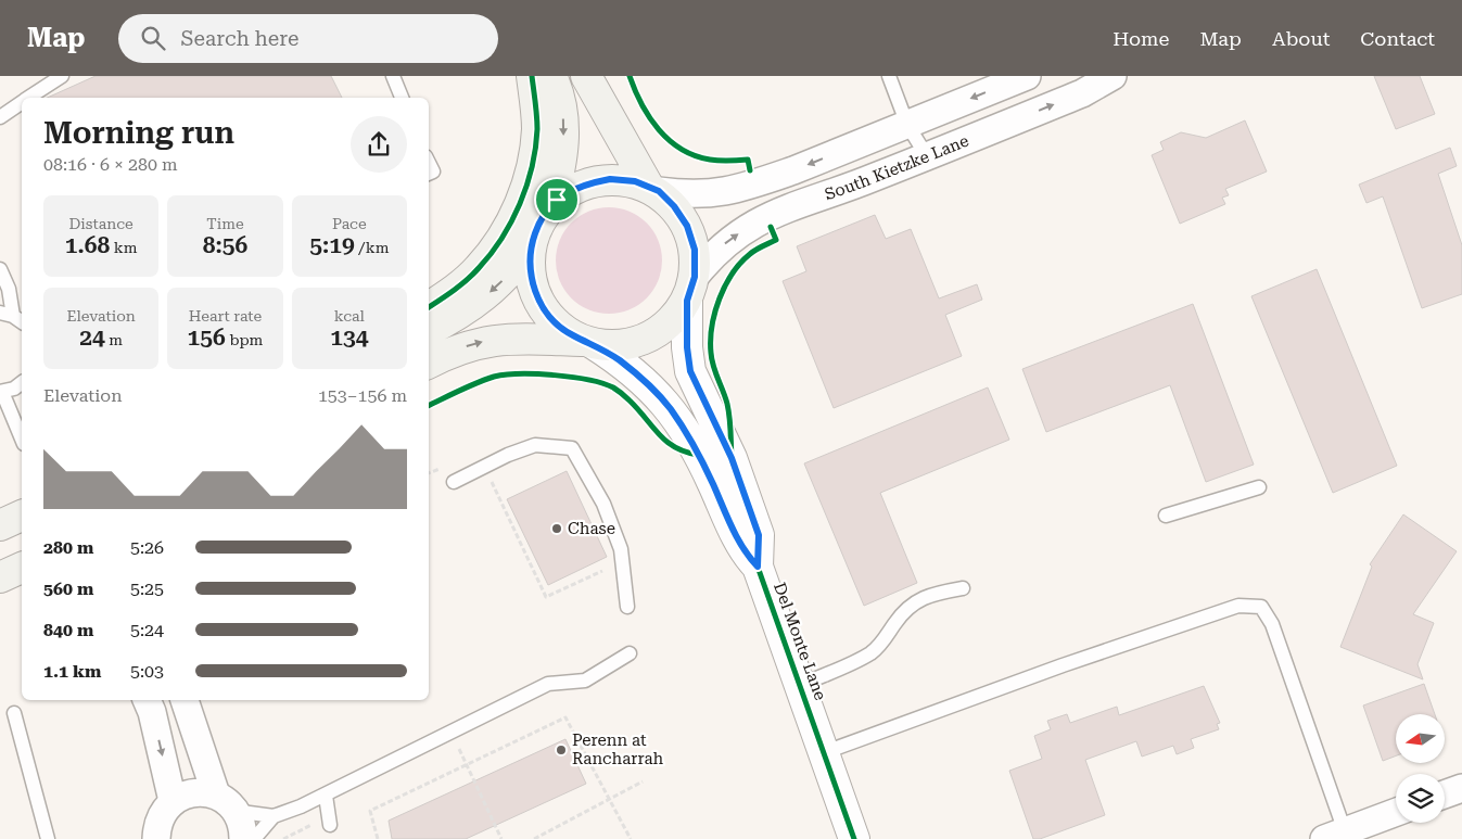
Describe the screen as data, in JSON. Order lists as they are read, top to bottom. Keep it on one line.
{"streets":{"street":["South Kietzke Lane","Del Monte Lane"]},"crossings":[["South Kietzke Lane","Del Monte Lane"]],"places":["Chase","Perenn at Rancharrah"],"north":"left","page":{"header":"Map","search":"Search here","nav":["Home","Map","About","Contact"],"heading":["Morning run","08:16 · 6 × 280 m"],"stats":[["Distance","1.68 km"],["Time","8:56"],["Pace","5:19 /km"],["Elevation","24 m"],["Heart rate","156 bpm"],["kcal","134"]],"chart":["Elevation","153–156 m"],"list":[{"name":"280 m","note":"5:26"},{"name":"560 m","note":"5:25"},{"name":"840 m","note":"5:24"},{"name":"1.1 km","note":"5:03"}]}}
